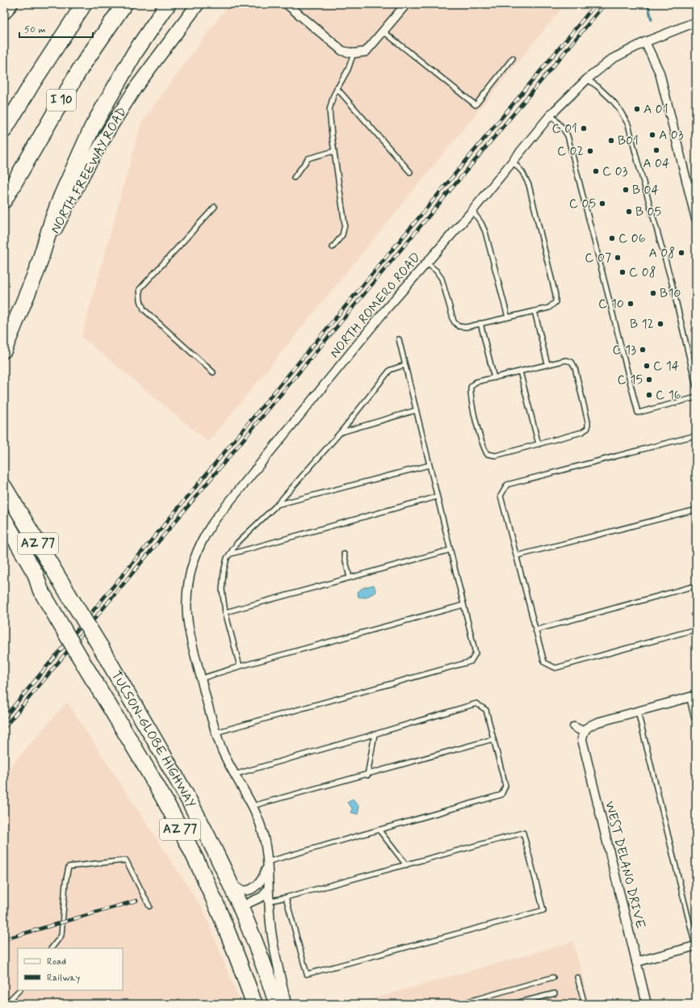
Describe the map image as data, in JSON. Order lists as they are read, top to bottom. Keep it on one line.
{"streets":{"highway":["I 10","NORTH FREEWAY ROAD","AZ 77","TUCSON-GLOBE HIGHWAY"],"street":["NORTH ROMERO ROAD","WEST DELANO DRIVE"]},"places":["A 01","C 01","A 03","B01","A 04","C 02","C 03","B 04","C 05","B 05","C 06","A 08","C 07","C 08","B10","C 10","B 12","C 13","C 14","C 15","C 16"],"legend":["Road","Railway"],"scale_bar":"50 m"}
